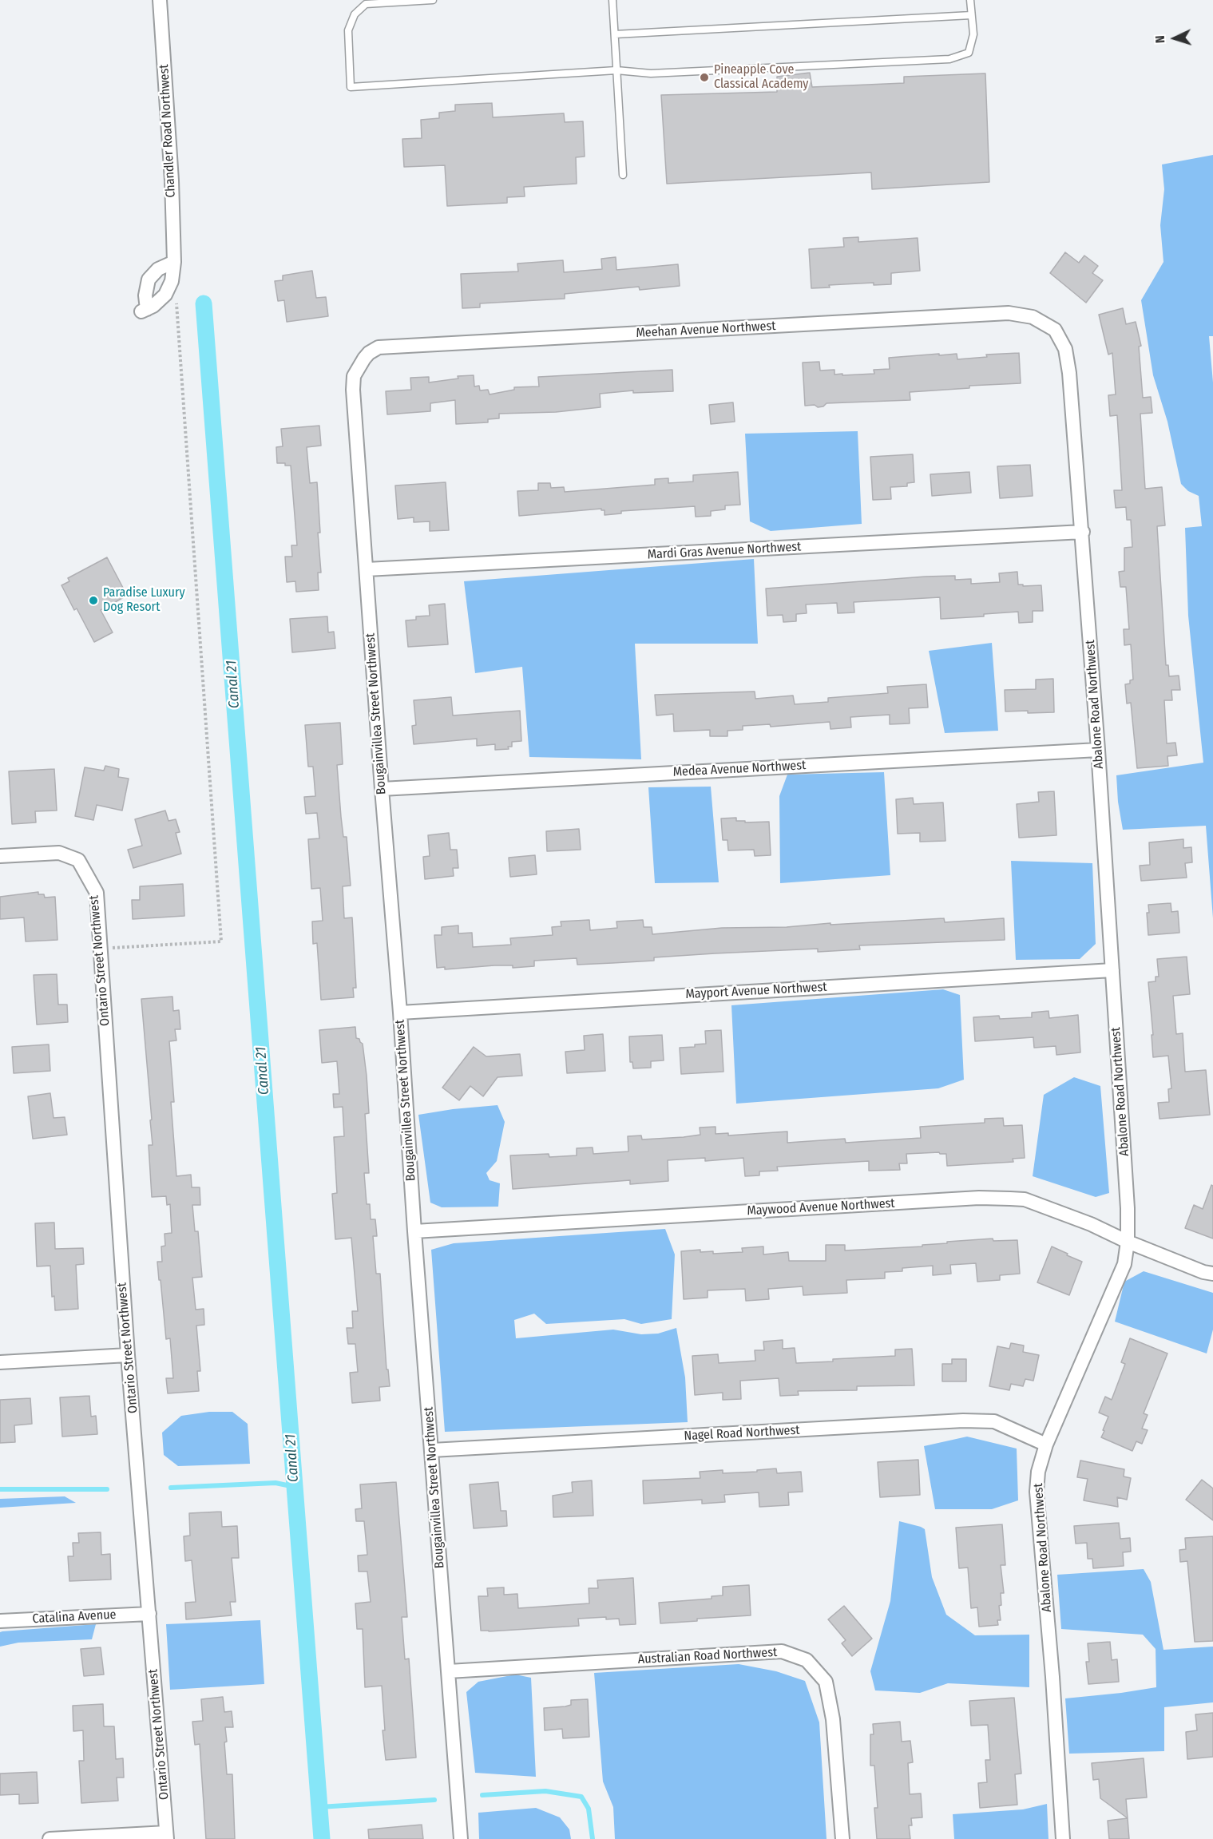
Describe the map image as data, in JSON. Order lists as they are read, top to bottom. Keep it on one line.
{"streets":{"street":["Chandler Road Northwest","Meehan Avenue Northwest","Mardi Gras Avenue Northwest","Abalone Road Northwest","Bougainvillea Street Northwest","Medea Avenue Northwest","Ontario Street Northwest","Mayport Avenue Northwest","Maywood Avenue Northwest","Nagel Road Northwest","Catalina Avenue","Australian Road Northwest"]},"crossings":[["Meehan Avenue Northwest","Abalone Road Northwest"],["Meehan Avenue Northwest","Bougainvillea Street Northwest"],["Mardi Gras Avenue Northwest","Abalone Road Northwest"],["Mardi Gras Avenue Northwest","Bougainvillea Street Northwest"],["Abalone Road Northwest","Medea Avenue Northwest"],["Abalone Road Northwest","Mayport Avenue Northwest"],["Abalone Road Northwest","Maywood Avenue Northwest"],["Abalone Road Northwest","Nagel Road Northwest"],["Bougainvillea Street Northwest","Medea Avenue Northwest"],["Bougainvillea Street Northwest","Mayport Avenue Northwest"],["Bougainvillea Street Northwest","Maywood Avenue Northwest"],["Bougainvillea Street Northwest","Nagel Road Northwest"],["Bougainvillea Street Northwest","Australian Road Northwest"],["Ontario Street Northwest","Catalina Avenue"]],"water":["Canal 21"],"places":["Pineapple Cove Classical Academy","Paradise Luxury Dog Resort"],"north":"left"}
